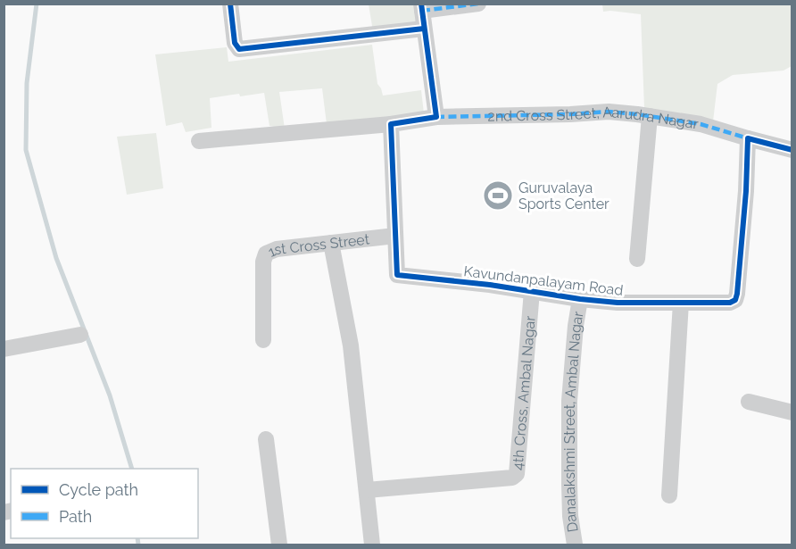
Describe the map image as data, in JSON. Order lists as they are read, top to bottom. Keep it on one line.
{"streets":{"street":["2nd Cross Street, Aarudra Nagar","1st Cross Street","Kavundanpalayam Road","4th Cross, Ambal Nagar","Danalakshmi Street, Ambal Nagar"]},"crossings":[["2nd Cross Street, Aarudra Nagar","Kavundanpalayam Road"],["1st Cross Street","Kavundanpalayam Road"],["Kavundanpalayam Road","4th Cross, Ambal Nagar"],["Kavundanpalayam Road","Danalakshmi Street, Ambal Nagar"]],"places":{"sports":["Guruvalaya Sports Center"]},"legend":["Cycle path","Path"]}
